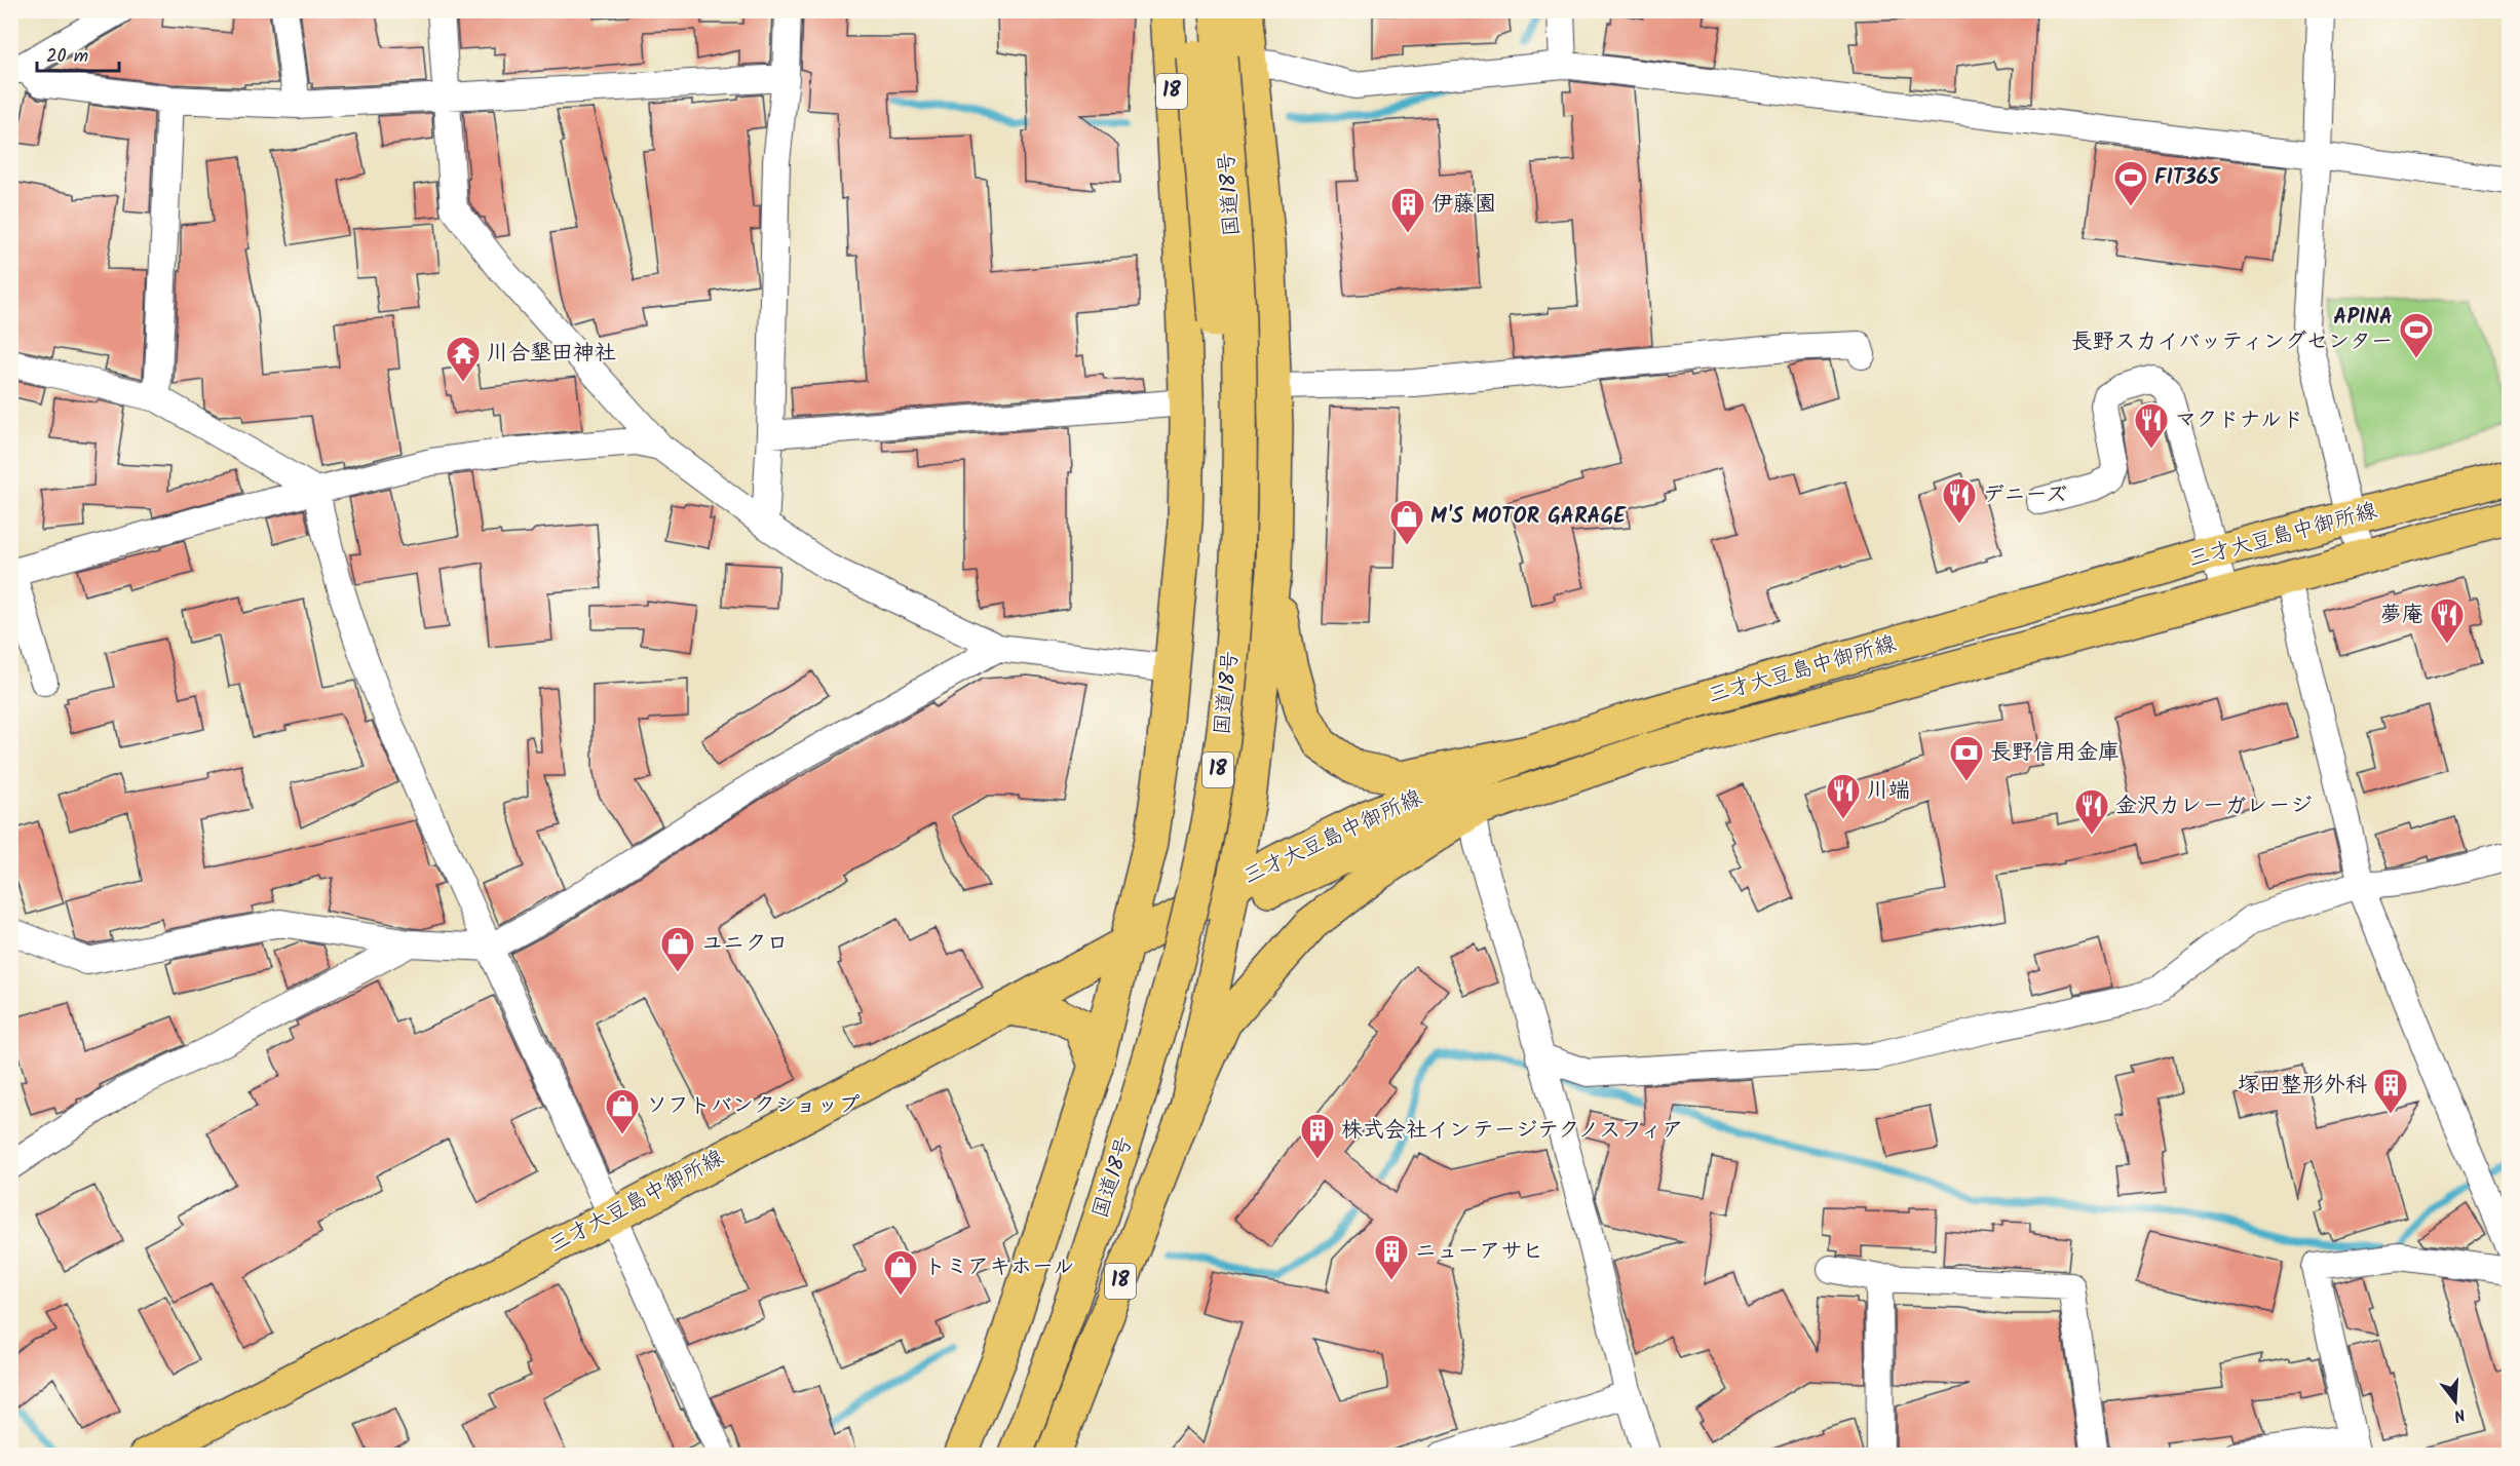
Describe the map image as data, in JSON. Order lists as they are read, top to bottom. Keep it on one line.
{"streets":{"main road":["18","国道18号","三才大豆島中御所線"]},"crossings":[["18","国道18号"],["18","三才大豆島中御所線"]],"places":{"sports":["FIT365","APINA 長野スカイバッティングセンター"],"building":["伊藤園","塚田整形外科","株式会社インテージテクノスフィア","ニューアサヒ"],"temple":["川合墾田神社"],"restaurant":["マクドナルド","デニーズ","夢庵","川端","金沢カレーガレージ"],"shop":["M'S MOTOR GARAGE","ユニクロ","ソフトバンクショップ","トミアキホール"],"bank":["長野信用金庫"]},"scale_bar":"20 m","north":"bottom"}
